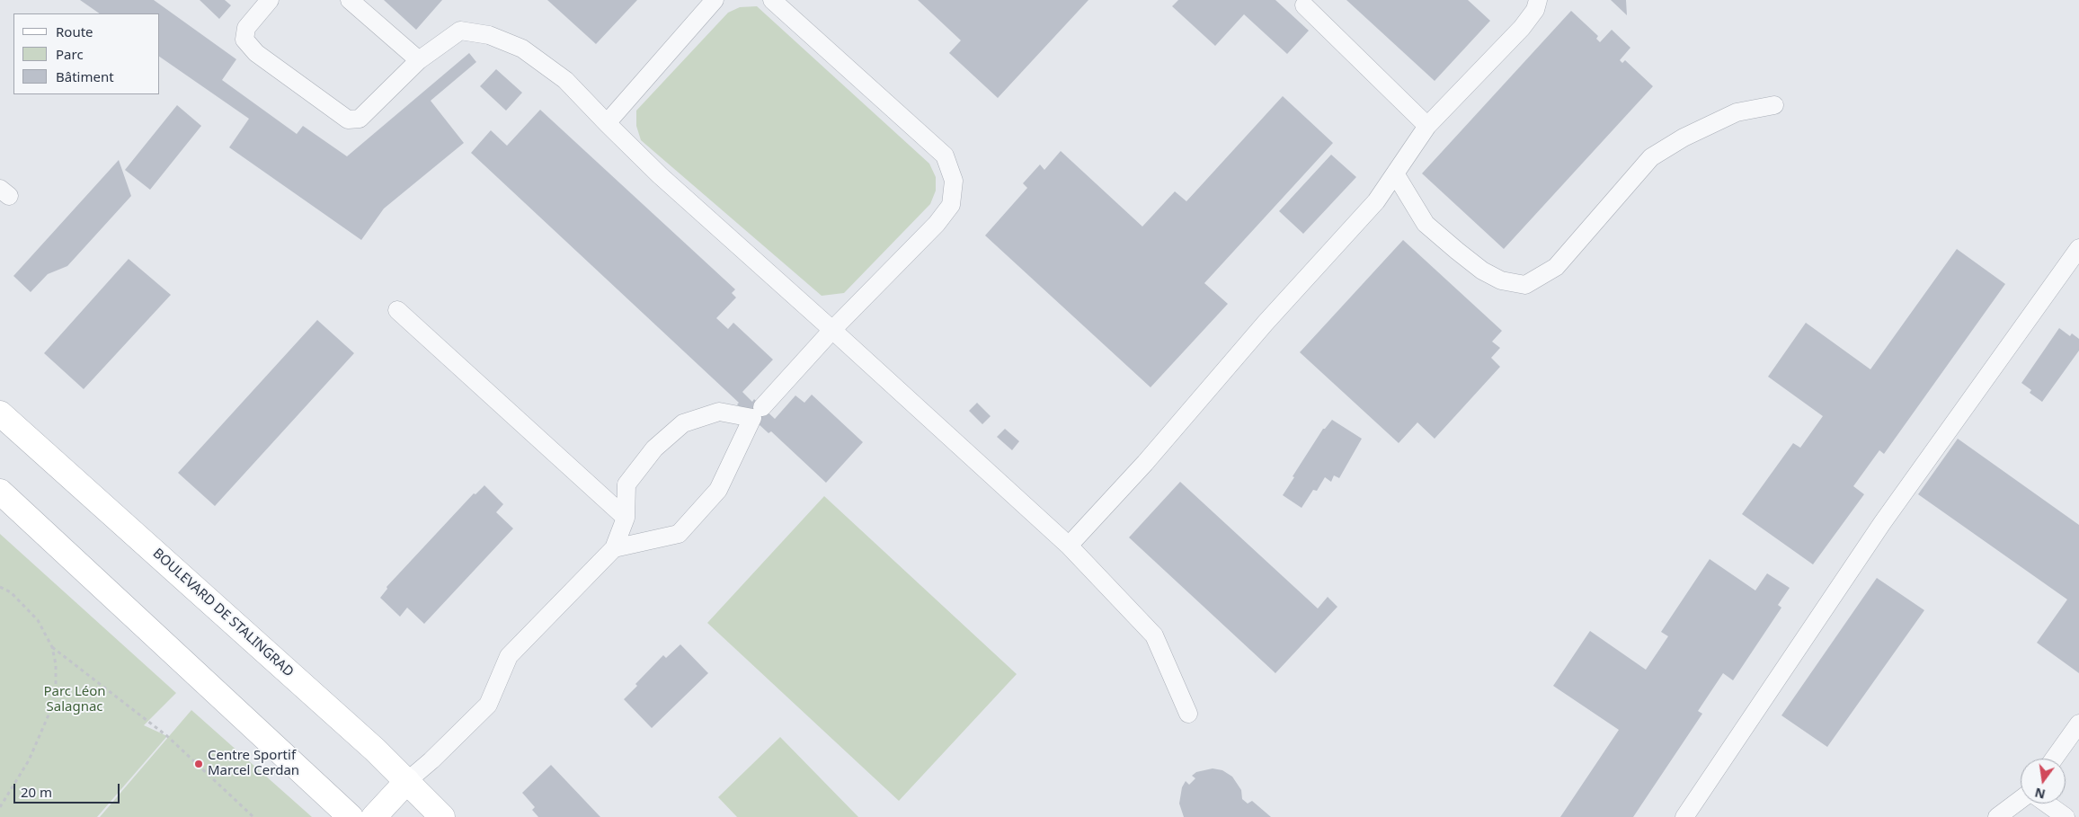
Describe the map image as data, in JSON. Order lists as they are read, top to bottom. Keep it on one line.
{"streets":{"main road":["BOULEVARD DE STALINGRAD"]},"parks":["Parc Léon Salagnac"],"places":["Centre Sportif Marcel Cerdan"],"legend":["Route","Parc","Bâtiment"],"scale_bar":"20 m","north":"bottom"}
